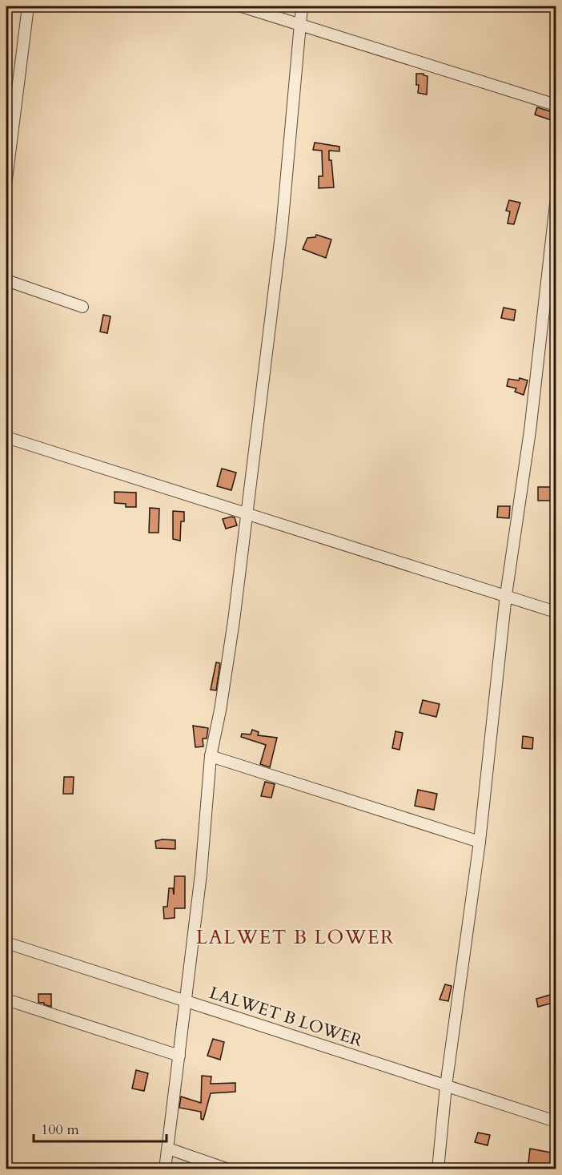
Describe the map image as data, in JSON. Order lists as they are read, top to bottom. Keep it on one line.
{"streets":{"street":["LALWET B LOWER"]},"districts":["LALWET B LOWER"],"scale_bar":"100 m"}
